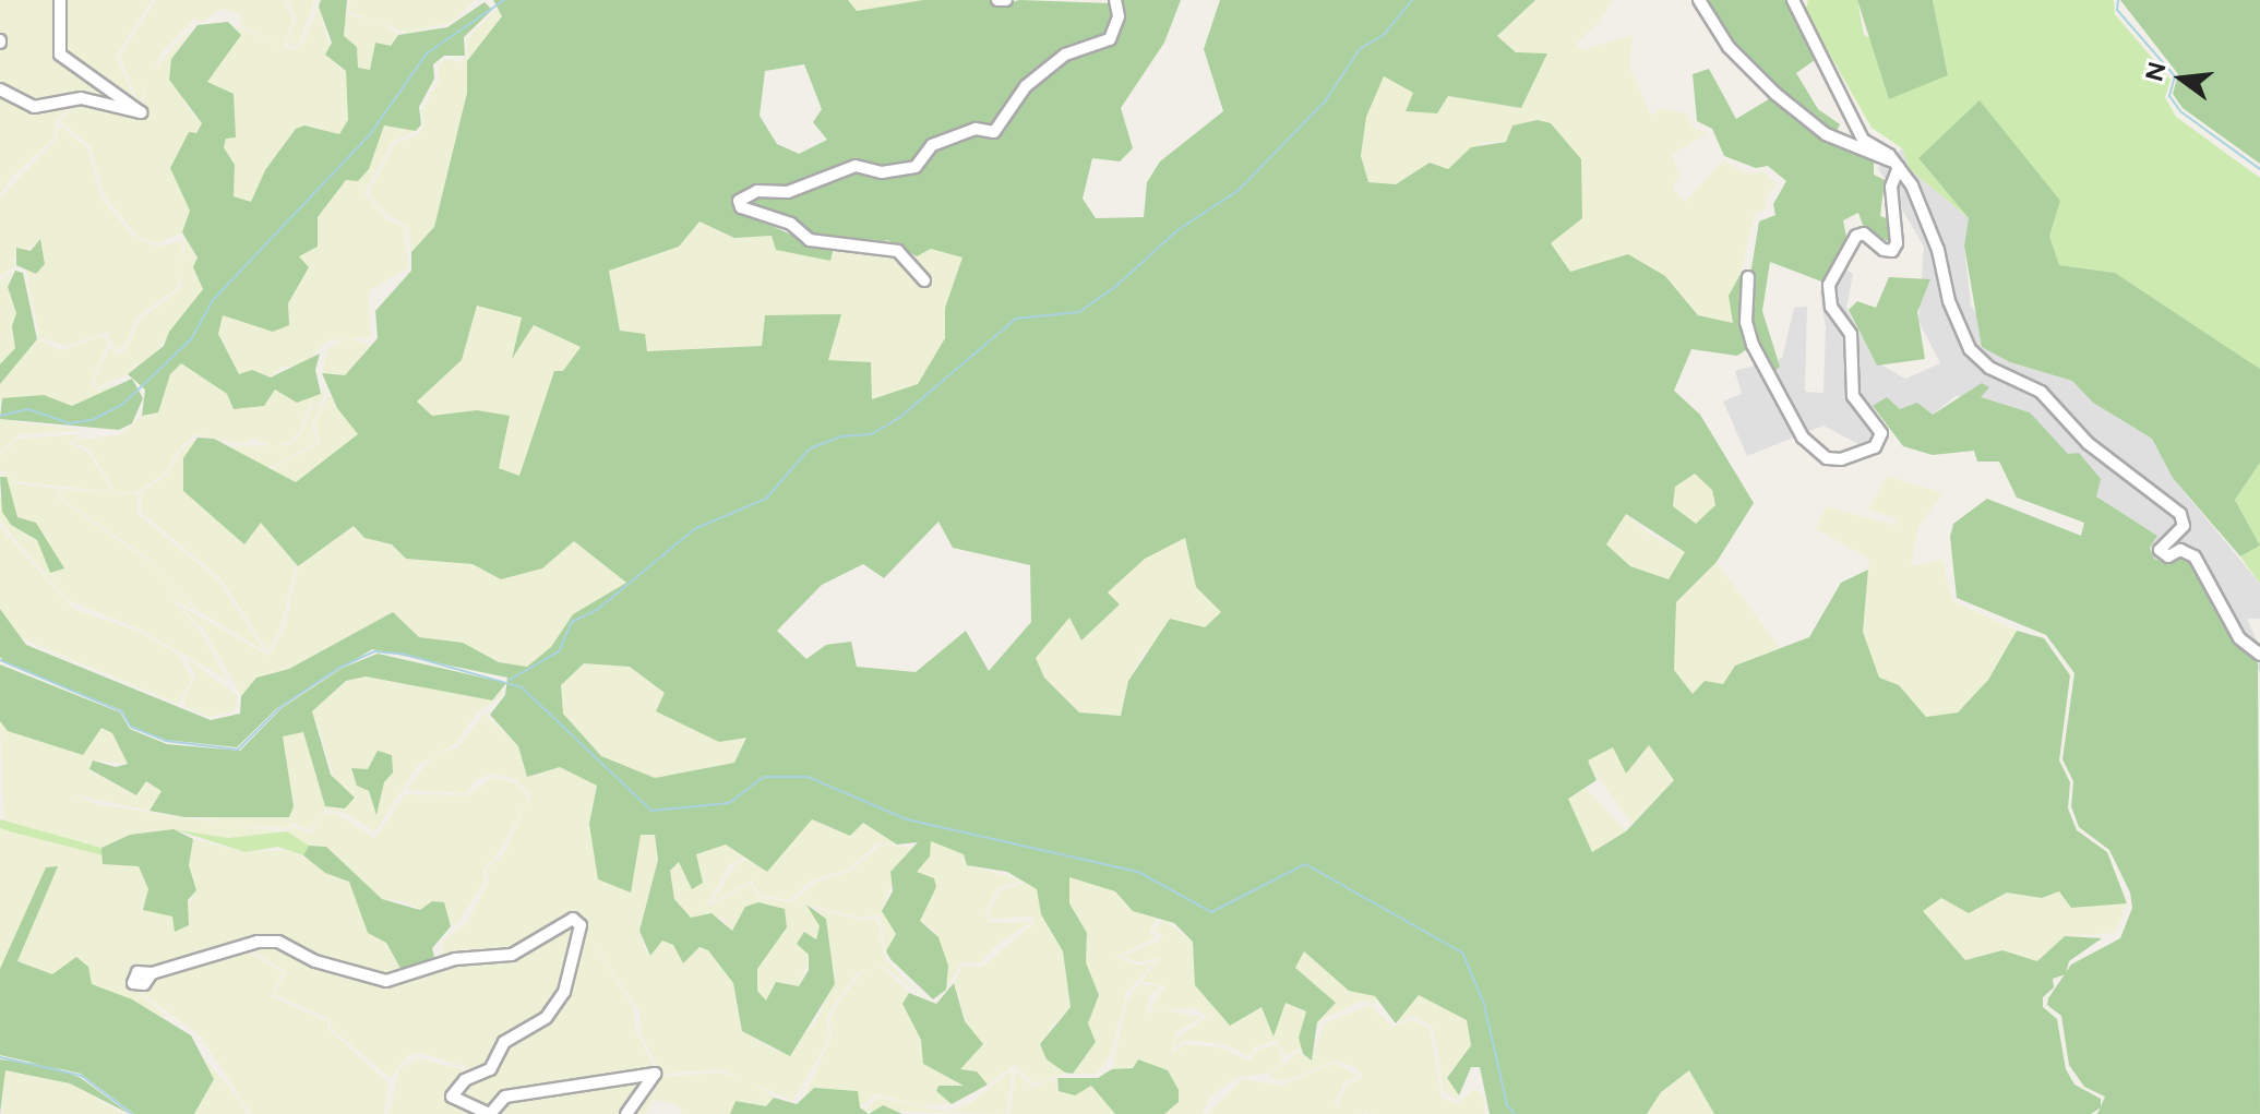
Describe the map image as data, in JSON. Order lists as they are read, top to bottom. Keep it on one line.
{"north":"left"}
